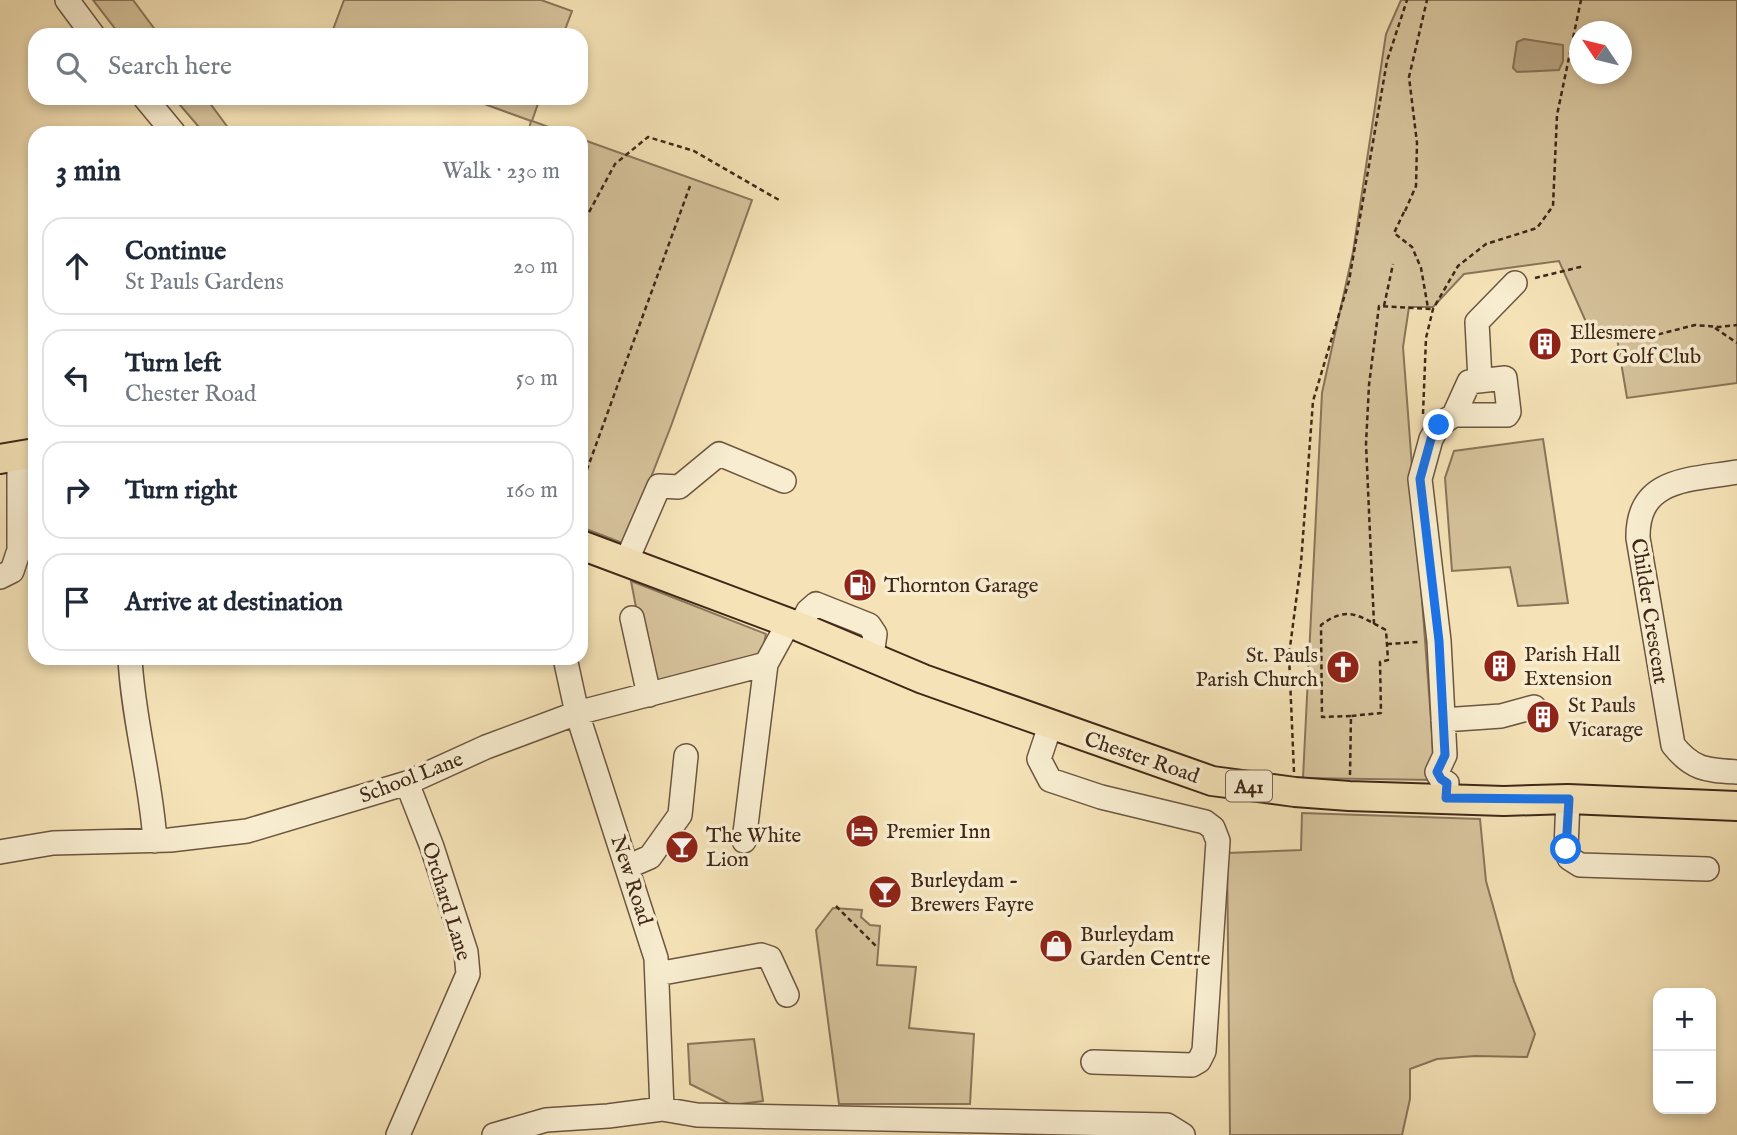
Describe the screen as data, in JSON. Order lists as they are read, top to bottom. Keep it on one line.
{"streets":{"main road":["Chester Road","A41"],"street":["Childer Crescent","School Lane","New Road","Orchard Lane"]},"crossings":[["School Lane","New Road"],["School Lane","Orchard Lane"]],"places":{"building":["Ellesmere Port Golf Club","Parish Hall Extension","St Pauls Vicarage"],"fuel station":["Thornton Garage"],"church":["St. Pauls Parish Church"],"hotel":["Premier Inn"],"bar":["The White Lion","Burleydam - Brewers Fayre"],"shop":["Burleydam Garden Centre"]},"north":"top left","page":{"search":"Search here","heading":["3 min","Walk · 230 m"],"list":[["Continue","St Pauls Gardens","20 m"],["Turn left","Chester Road","50 m"],["Turn right","160 m"],"Arrive at destination"],"map_buttons":["+","−"]}}
